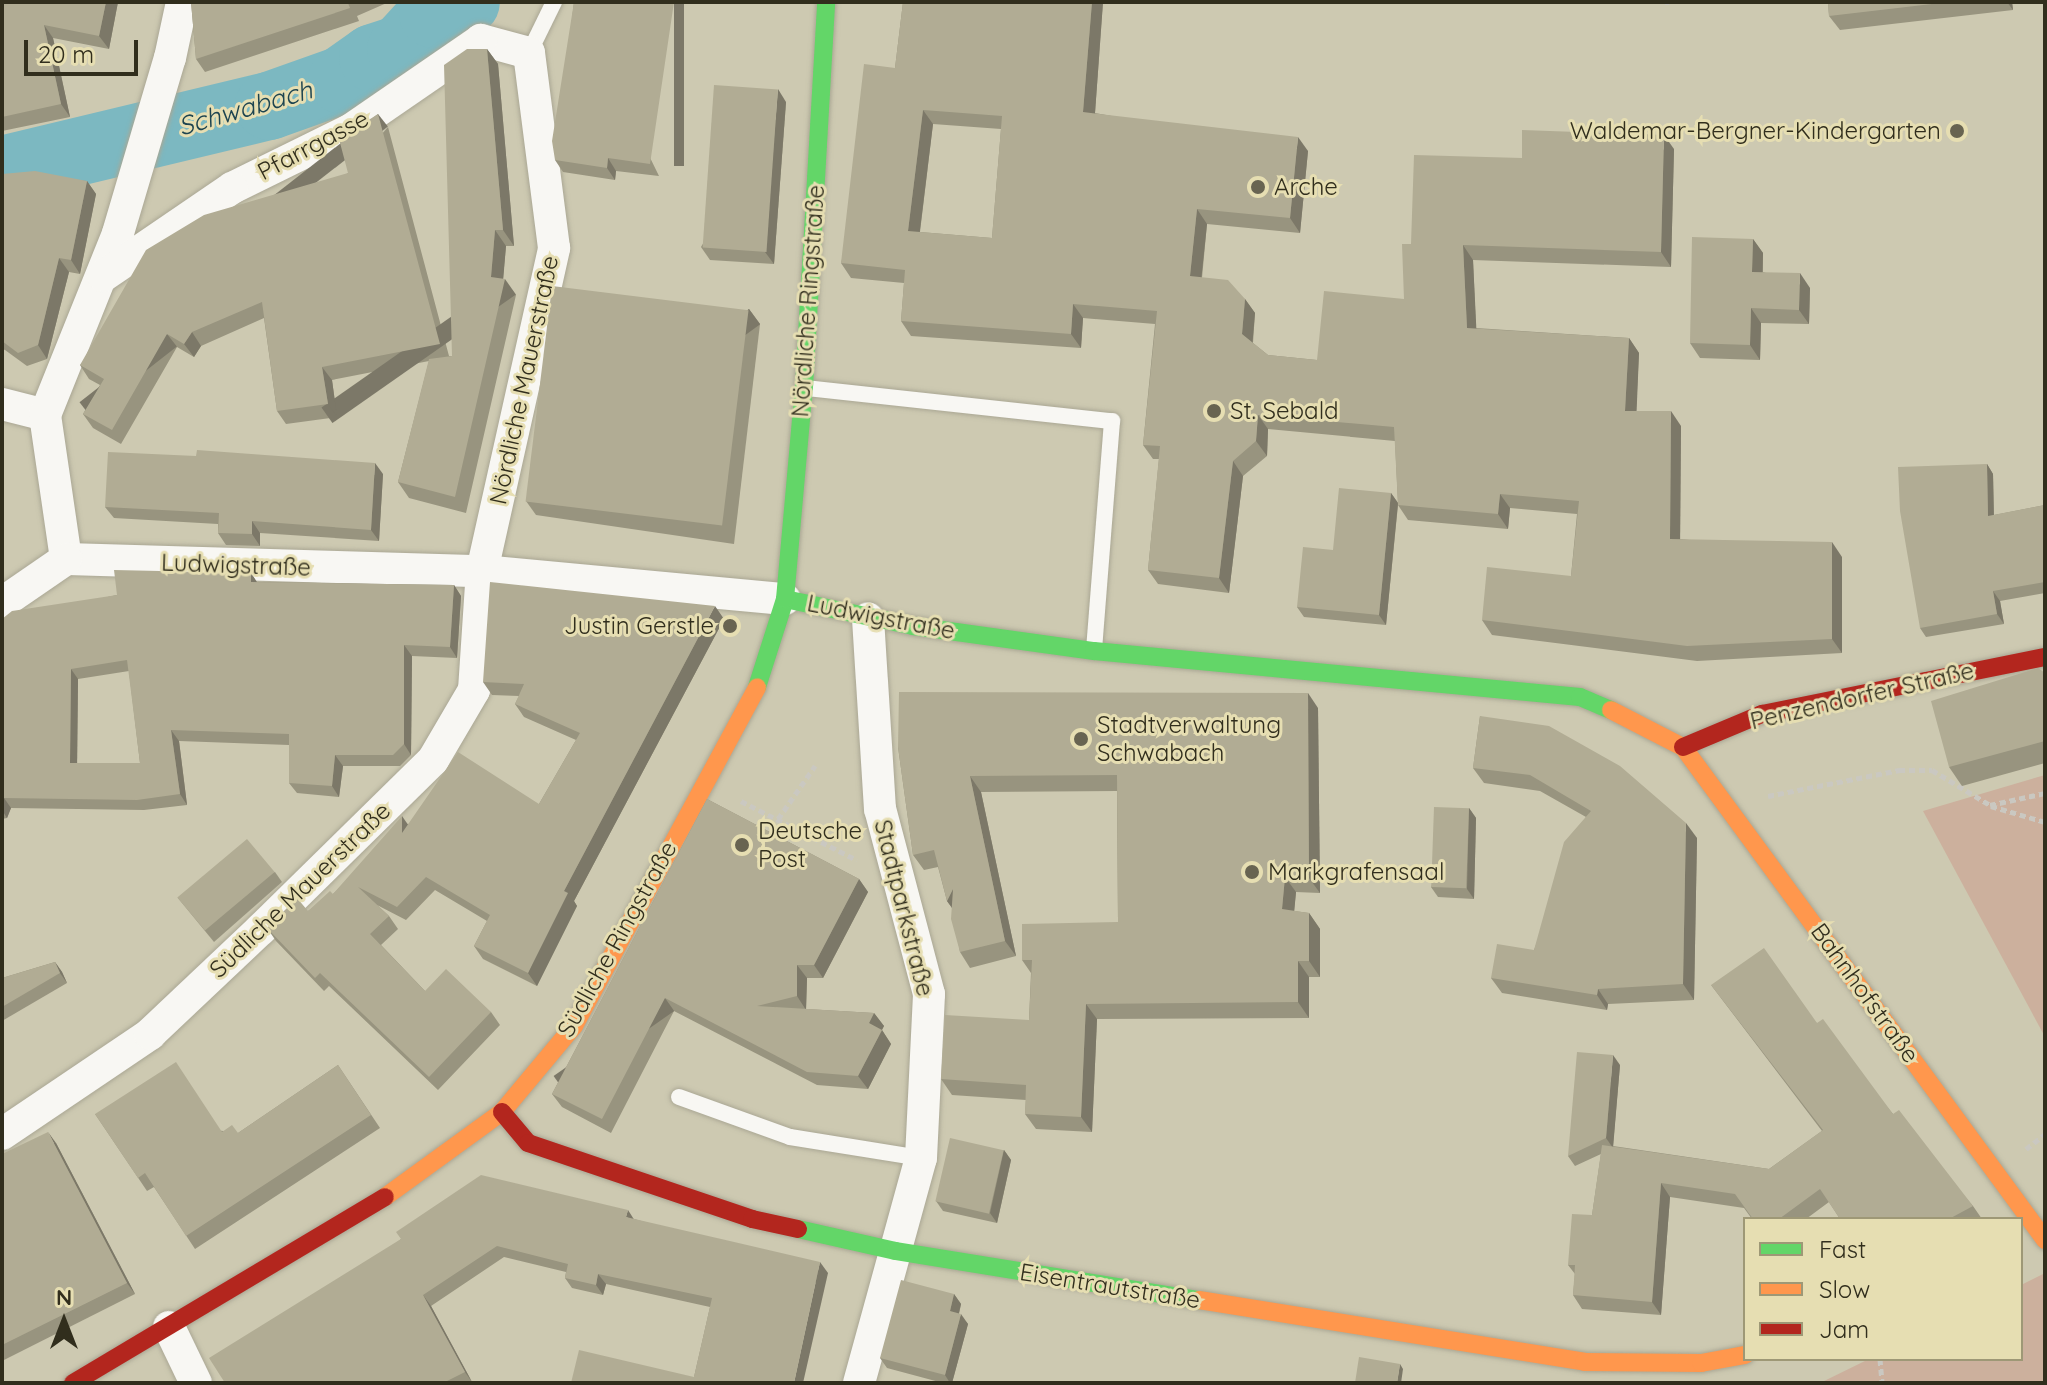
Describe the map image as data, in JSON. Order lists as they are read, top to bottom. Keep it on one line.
{"streets":{"main road":["Nördliche Ringstraße","Ludwigstraße","Penzendorfer Straße","Südliche Ringstraße","Bahnhofstraße","Eisentrautstraße"],"street":["Pfarrgasse","Nördliche Mauerstraße","Südliche Mauerstraße","Stadtparkstraße"]},"crossings":[["Pfarrgasse","Nördliche Mauerstraße"],["Nördliche Ringstraße","Ludwigstraße"],["Nördliche Ringstraße","Südliche Ringstraße"],["Nördliche Mauerstraße","Ludwigstraße"],["Nördliche Mauerstraße","Südliche Mauerstraße"],["Ludwigstraße","Penzendorfer Straße"],["Ludwigstraße","Südliche Mauerstraße"],["Ludwigstraße","Stadtparkstraße"],["Ludwigstraße","Südliche Ringstraße"],["Ludwigstraße","Bahnhofstraße"],["Penzendorfer Straße","Bahnhofstraße"],["Stadtparkstraße","Eisentrautstraße"],["Südliche Ringstraße","Eisentrautstraße"]],"water":["Schwabach"],"places":["Waldemar-Bergner-Kindergarten","Arche","St. Sebald","Justin Gerstle","Stadtverwaltung Schwabach","Deutsche Post","Markgrafensaal"],"legend":["Fast","Slow","Jam"],"scale_bar":"20 m","north":"top"}
